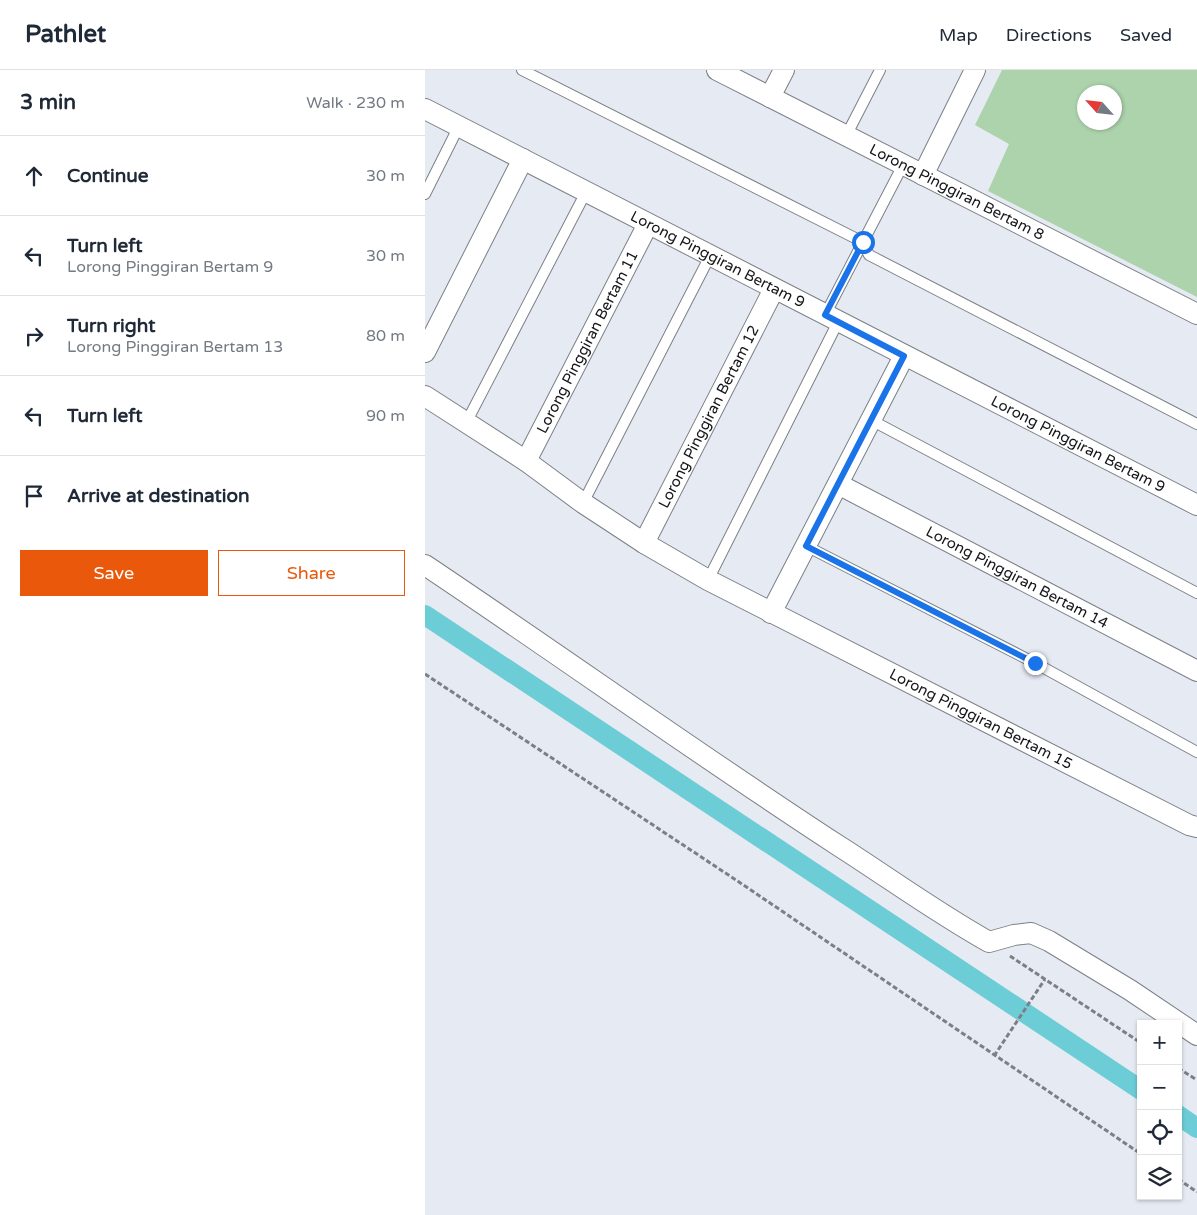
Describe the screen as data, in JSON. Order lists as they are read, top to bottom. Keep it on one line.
{"streets":{"street":["Lorong Pinggiran Bertam 8","Lorong Pinggiran Bertam 9","Lorong Pinggiran Bertam 11","Lorong Pinggiran Bertam 12","Lorong Pinggiran Bertam 14","Lorong Pinggiran Bertam 15"]},"crossings":[["Lorong Pinggiran Bertam 9","Lorong Pinggiran Bertam 11"],["Lorong Pinggiran Bertam 9","Lorong Pinggiran Bertam 12"],["Lorong Pinggiran Bertam 11","Lorong Pinggiran Bertam 15"],["Lorong Pinggiran Bertam 12","Lorong Pinggiran Bertam 15"]],"north":"top left","page":{"header":"Pathlet","nav":["Map","Directions","Saved"],"heading":["3 min","Walk · 230 m"],"list":[["Continue","30 m"],["Turn left","Lorong Pinggiran Bertam 9","30 m"],["Turn right","Lorong Pinggiran Bertam 13","80 m"],["Turn left","90 m"],"Arrive at destination"],"buttons":["Save","Share"],"map_buttons":["+","−"]}}
